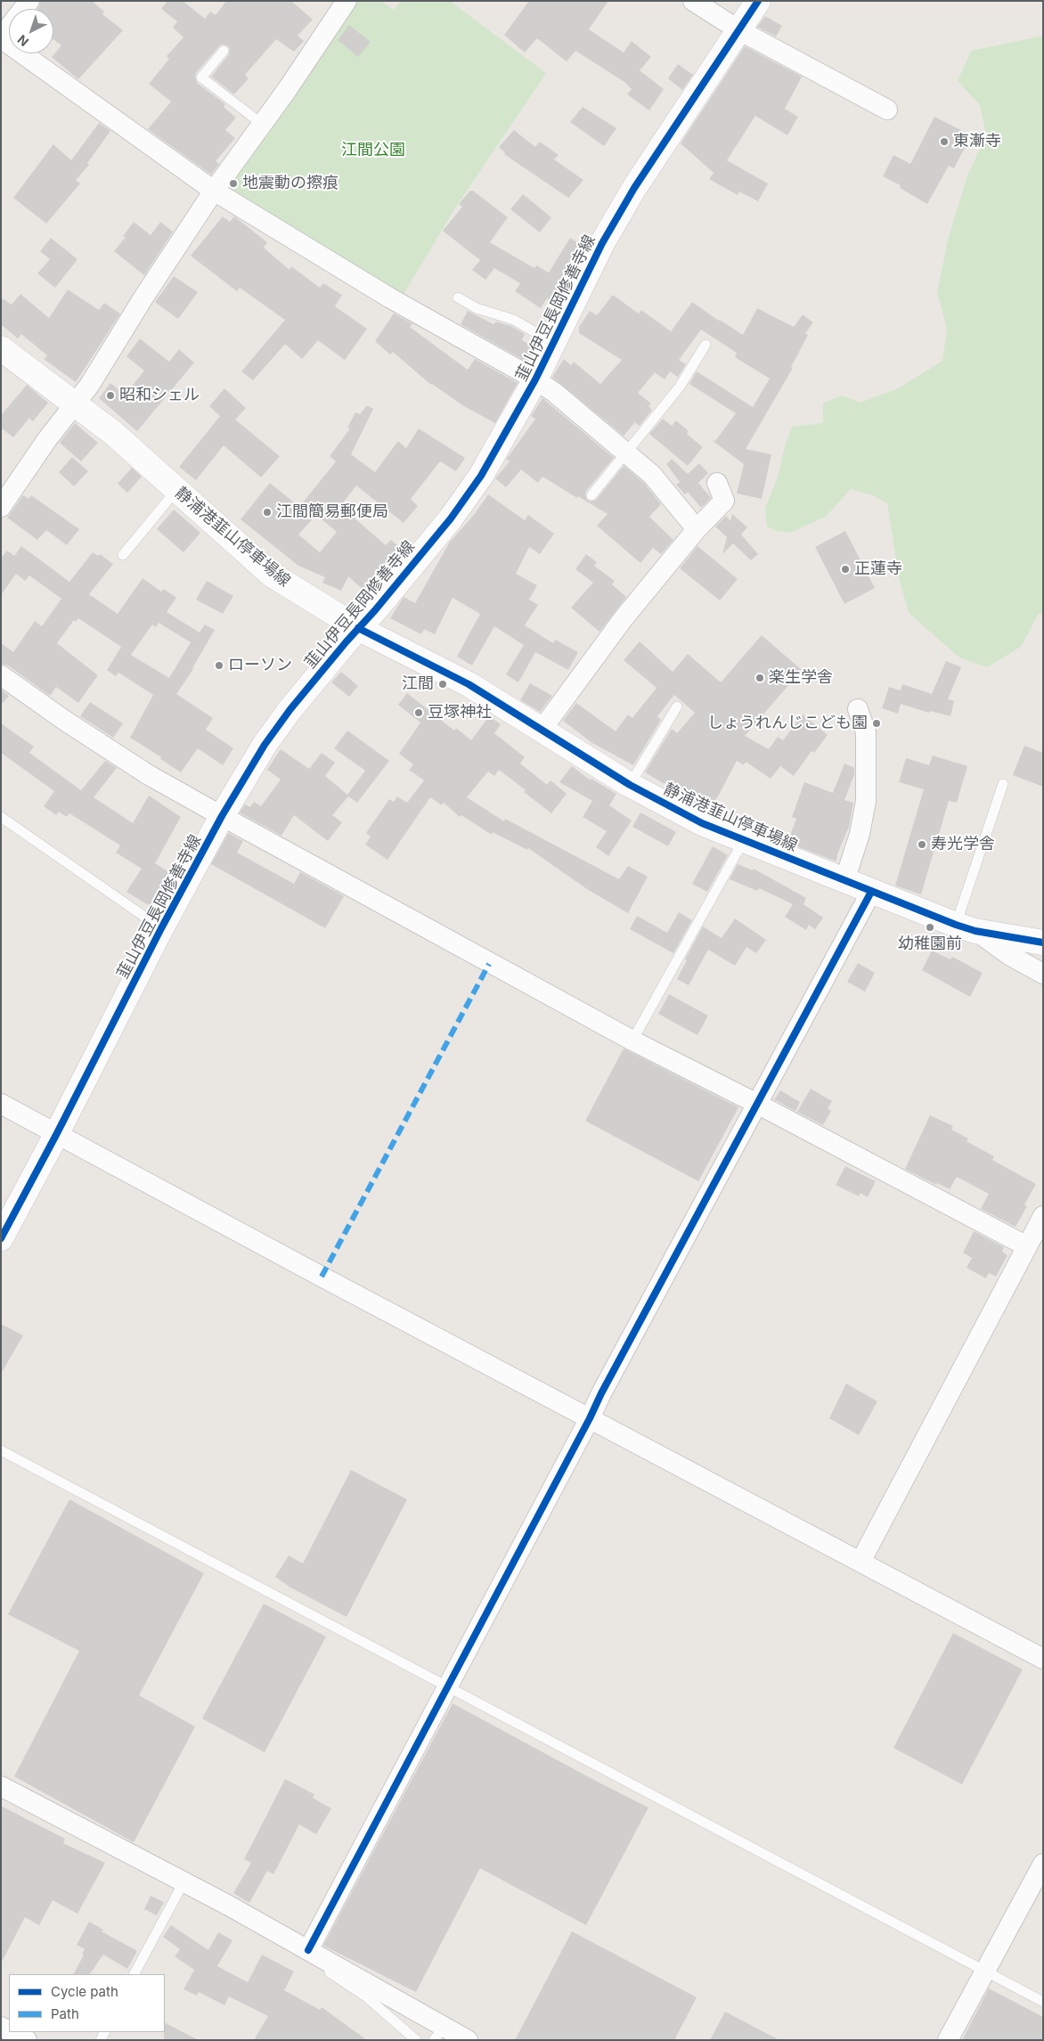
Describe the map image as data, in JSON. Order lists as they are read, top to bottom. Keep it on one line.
{"streets":{"main road":["韮山伊豆長岡修善寺線","静浦港韮山停車場線"]},"crossings":[["韮山伊豆長岡修善寺線","静浦港韮山停車場線"]],"parks":["江間公園"],"places":["東漸寺","地震動の擦痕","昭和シェル","江間簡易郵便局","正蓮寺","ローソン","楽生学舎","江間","豆塚神社","しょうれんじこども園","寿光学舎","幼稚園前"],"legend":["Cycle path","Path"],"north":"bottom left"}
